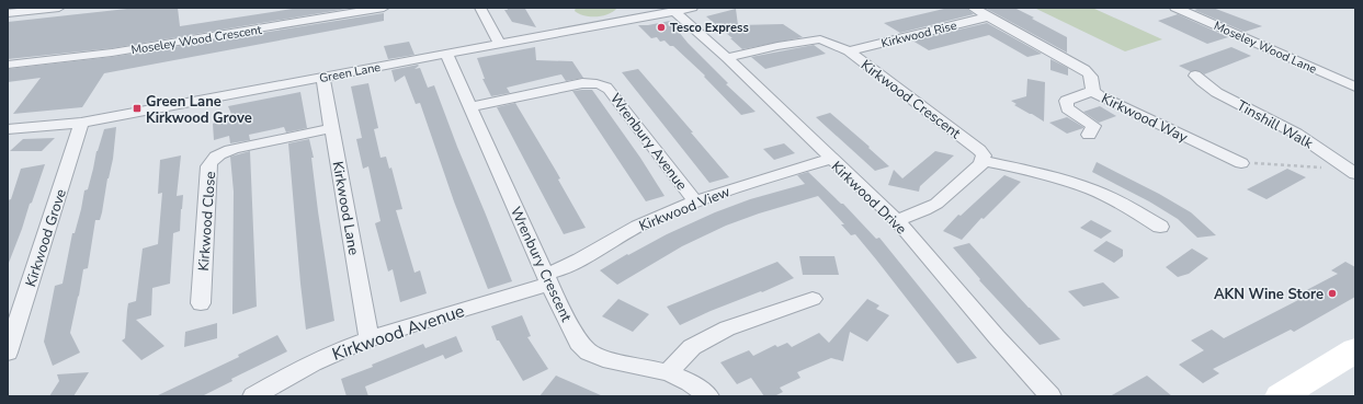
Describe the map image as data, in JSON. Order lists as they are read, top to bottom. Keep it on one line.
{"streets":{"street":["Kirkwood Rise","Moseley Wood Crescent","Moseley Wood Lane","Green Lane","Kirkwood Crescent","Kirkwood Way","Tinshill Walk","Wrenbury Avenue","Kirkwood Drive","Kirkwood Lane","Kirkwood View","Kirkwood Close","Kirkwood Grove","Wrenbury Crescent","Kirkwood Avenue"]},"crossings":[["Kirkwood Rise","Kirkwood Crescent"],["Kirkwood Rise","Kirkwood Way"],["Green Lane","Kirkwood Drive"],["Green Lane","Kirkwood Lane"],["Green Lane","Kirkwood Grove"],["Green Lane","Wrenbury Crescent"],["Kirkwood Crescent","Kirkwood Drive"],["Wrenbury Avenue","Kirkwood View"],["Wrenbury Avenue","Wrenbury Crescent"],["Kirkwood Drive","Kirkwood View"],["Kirkwood Lane","Kirkwood Close"],["Kirkwood Lane","Kirkwood Avenue"],["Kirkwood View","Wrenbury Crescent"],["Kirkwood View","Kirkwood Avenue"],["Wrenbury Crescent","Kirkwood Avenue"]],"places":{"other":["Tesco Express","AKN Wine Store"],"transit":["Green Lane Kirkwood Grove"]}}
